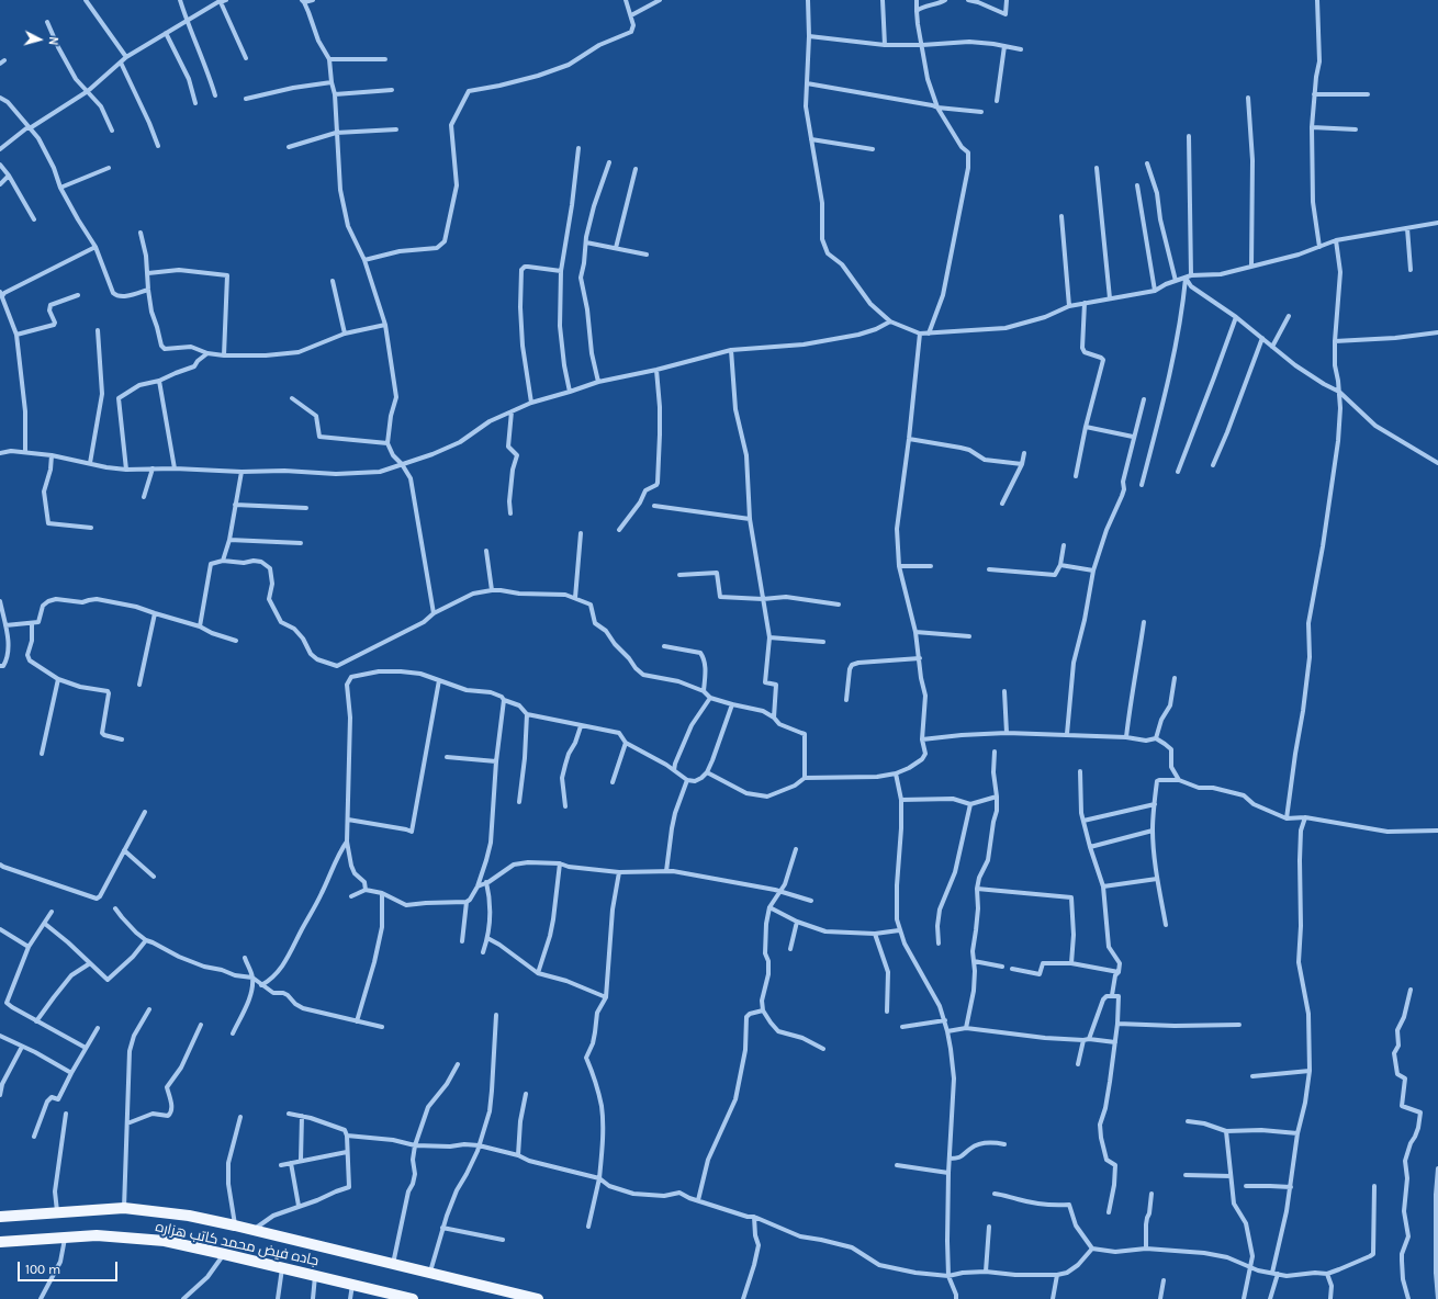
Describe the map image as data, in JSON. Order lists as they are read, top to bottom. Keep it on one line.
{"streets":{"main road":["جاده فیض محمد کاتب هزاره"]},"scale_bar":"100 m","north":"right"}
